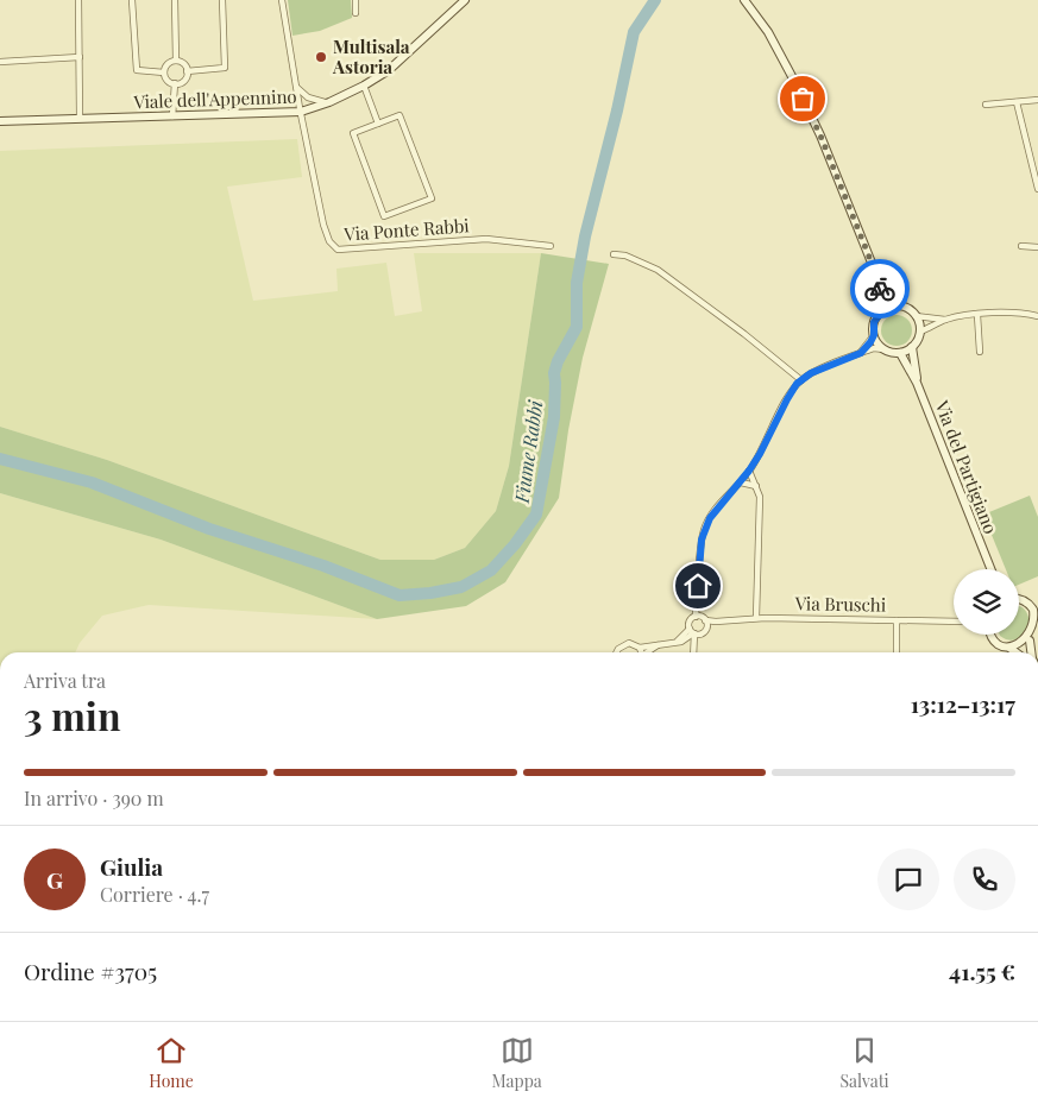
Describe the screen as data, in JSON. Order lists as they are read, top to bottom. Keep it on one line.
{"streets":{"main road":["Viale dell'Appennino","Via del Partigiano"],"street":["Via Ponte Rabbi","Via Bruschi"]},"crossings":[["Viale dell'Appennino","Via Ponte Rabbi"]],"water":["Fiume Rabbi"],"places":["Multisala Astoria"],"page":{"heading":["3 min","Arriva tra","13:12–13:17"],"panel":["Giulia","Corriere · 4.7","Ordine #3705","41.55 €"],"bar":"In arrivo · 390 m","round":"G","tabs":["Home","Mappa","Salvati"]}}
